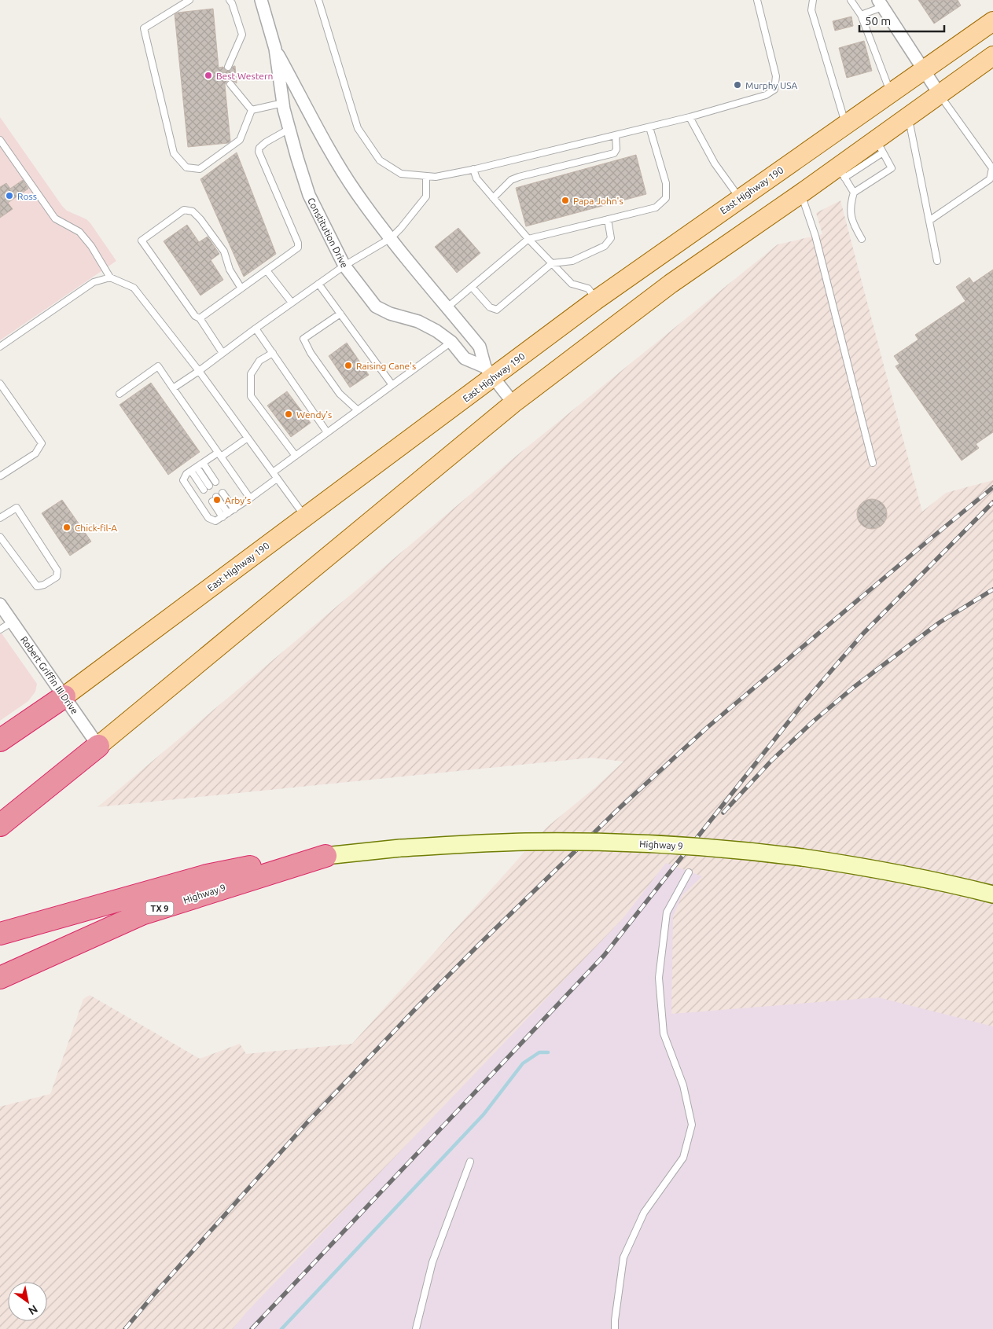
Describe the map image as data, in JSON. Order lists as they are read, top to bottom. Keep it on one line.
{"streets":{"highway":["East Highway 190","Highway 9","TX 9"],"street":["Constitution Drive","Robert Griffin III Drive"]},"crossings":[["East Highway 190","Constitution Drive"],["East Highway 190","Robert Griffin III Drive"]],"places":["Best Western","Murphy USA","Ross","Papa John's","Raising Cane's","Wendy's","Arby's","Chick-fil-A"],"scale_bar":"50 m","north":"bottom right"}
